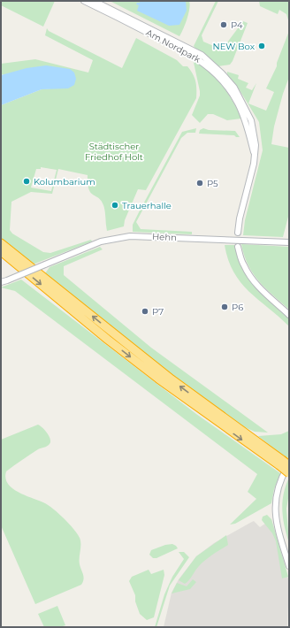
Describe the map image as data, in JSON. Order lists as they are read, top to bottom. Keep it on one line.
{"streets":{"street":["Am Nordpark","Hehn"]},"parks":["Städtischer Friedhof Holt"],"places":["P4","NEW Box","Kolumbarium","P5","Trauerhalle","P6","P7"]}
